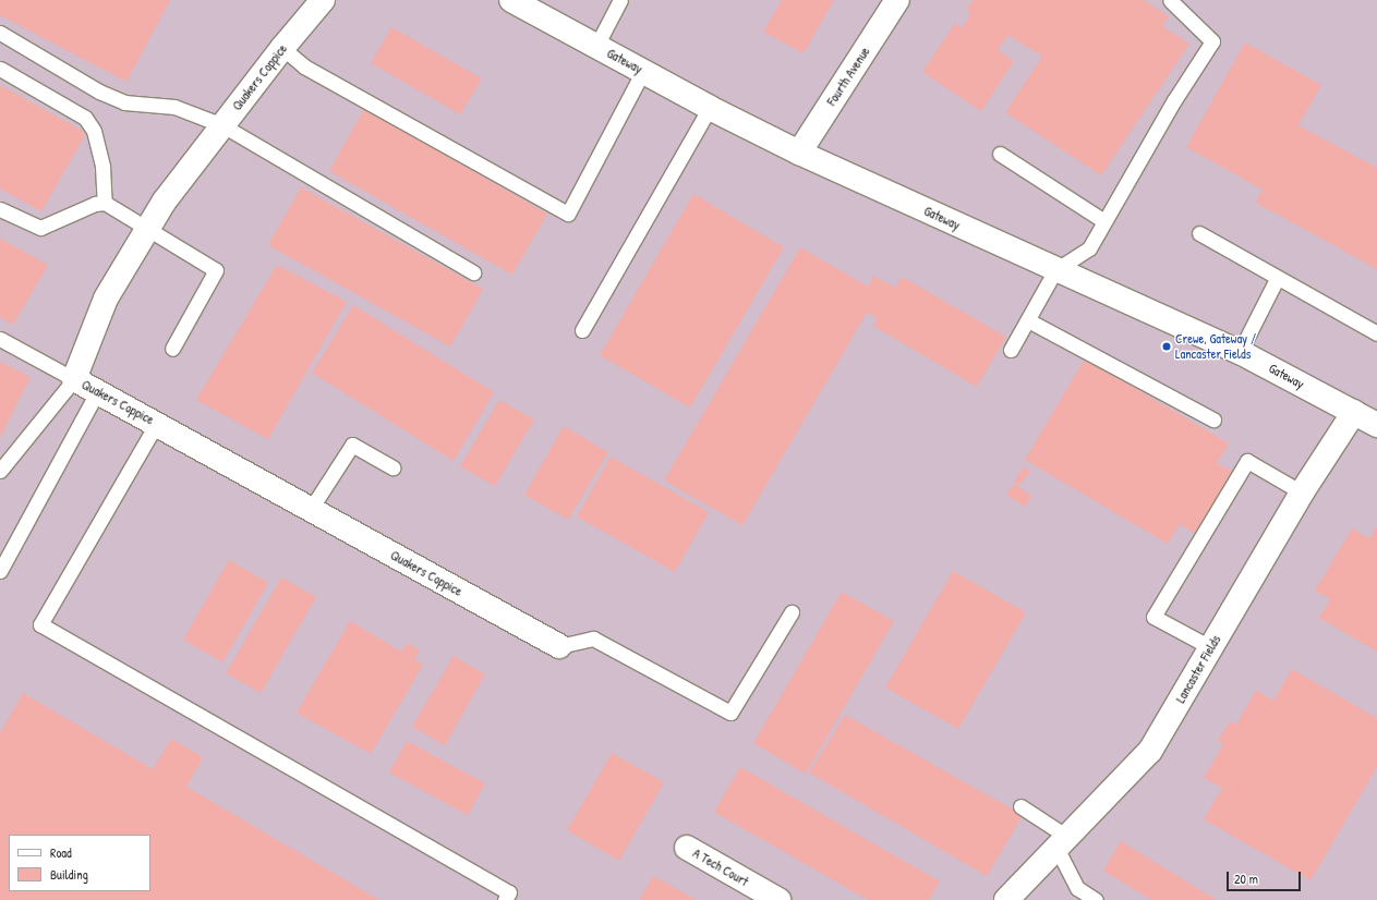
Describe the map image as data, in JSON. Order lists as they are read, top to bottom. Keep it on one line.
{"streets":{"street":["Gateway","Fourth Avenue","Quakers Coppice","Lancaster Fields","A Tech Court"]},"crossings":[["Gateway","Fourth Avenue"],["Gateway","Lancaster Fields"]],"places":["Crewe, Gateway / Lancaster Fields"],"legend":["Road","Building"],"scale_bar":"20 m"}
